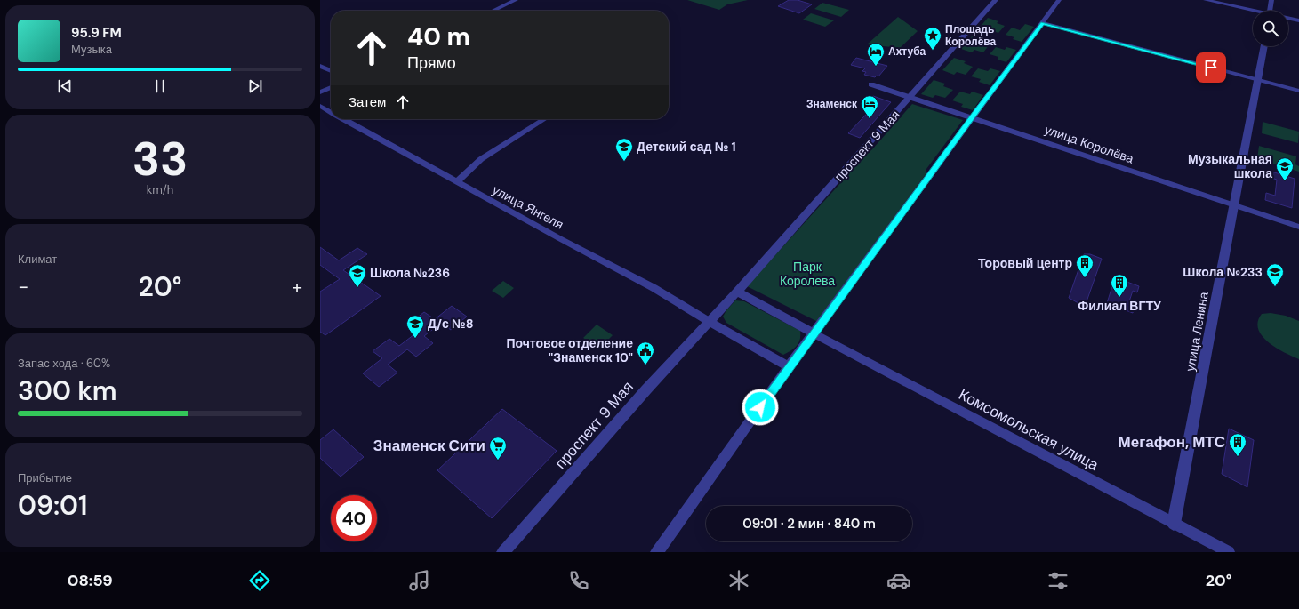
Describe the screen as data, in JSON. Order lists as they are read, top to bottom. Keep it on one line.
{"streets":{"street":["улица Королёва","проспект 9 Мая","улица Янгеля","улица Ленина","Комсомольская улица"]},"crossings":[["улица Королёва","проспект 9 Мая"],["улица Королёва","улица Ленина"],["проспект 9 Мая","улица Янгеля"],["улица Ленина","Комсомольская улица"]],"parks":["Парк Королева"],"places":{"place":["Площадь Королёва"],"hotel":["Ахтуба","Знаменск"],"school or university":["Детский сад № 1","Музыкальная школа","Школа №233","Школа №236","Д/с №8"],"building":["Торовый центр","Филиал ВГТУ","Мегафон, МТС"],"public building":["Почтовое отделение \"Знаменск 10\""],"supermarket":["Знаменск Сити"]},"page":{"turn":["40 m","Прямо"],"song":["95.9 FM","Музыка"],"then":"Затем","tile":[["33","km/h"],"Климат",["Запас хода · 60%","300 km"],["Прибытие","09:01"]],"heat":["−","20°","+"],"limit":"40","trip":"09:01 · 2 мин · 840 m","tabs":["08:59","20°"]}}
